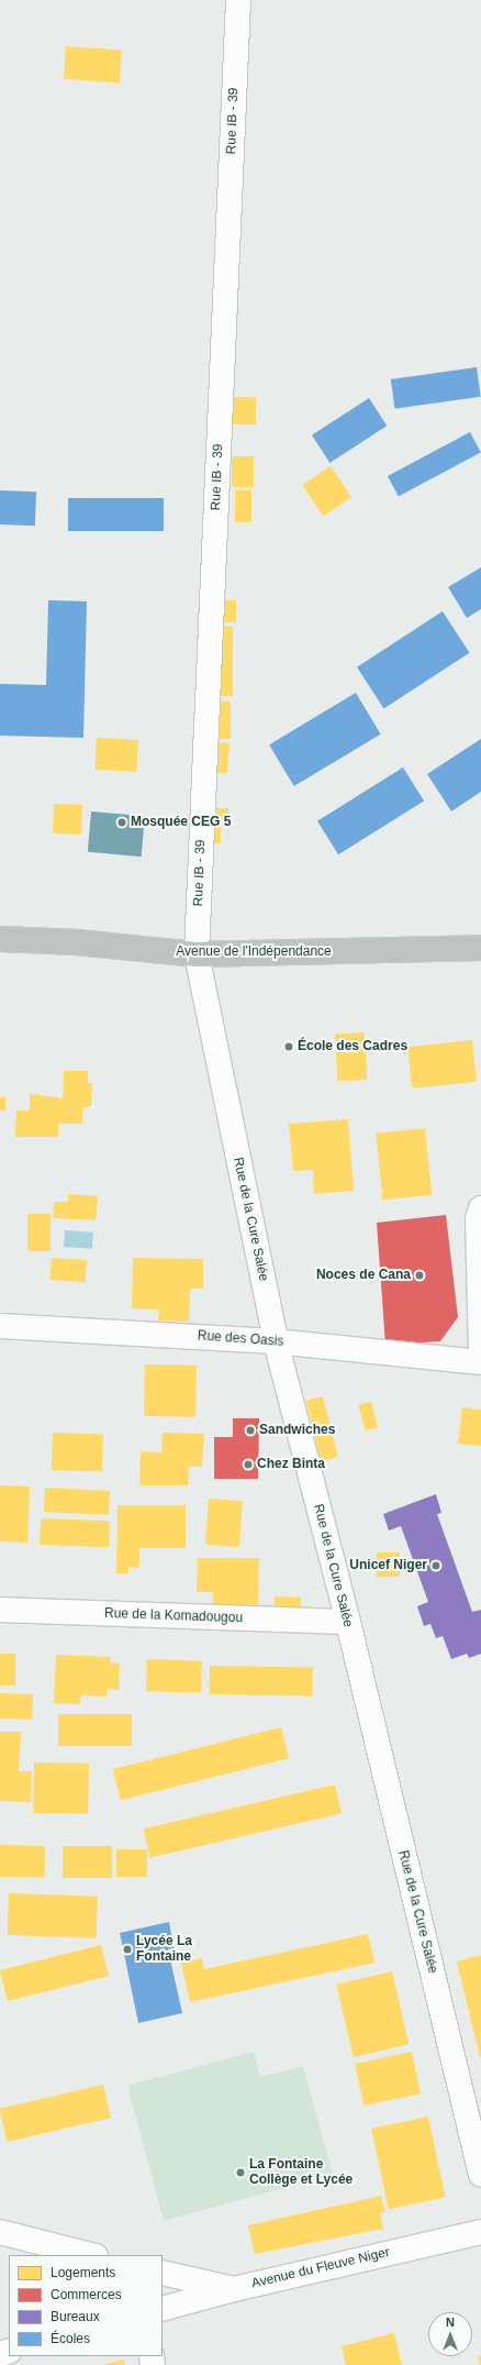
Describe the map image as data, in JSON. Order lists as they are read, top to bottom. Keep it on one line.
{"streets":{"highway":["Avenue de l'Indépendance"],"street":["Rue IB - 39","Rue de la Cure Salée","Rue des Oasis","Rue de la Komadougou","Avenue du Fleuve Niger"]},"crossings":[["Rue IB - 39","Avenue de l'Indépendance"],["Rue IB - 39","Rue de la Cure Salée"],["Avenue de l'Indépendance","Rue de la Cure Salée"],["Rue de la Cure Salée","Rue des Oasis"],["Rue de la Cure Salée","Rue de la Komadougou"]],"places":["Mosquée CEG 5","École des Cadres","Noces de Cana","Sandwiches","Chez Binta","Unicef Niger","Lycée La Fontaine","La Fontaine Collège et Lycée"],"legend":["Logements","Commerces","Bureaux","Écoles"],"north":"top"}
